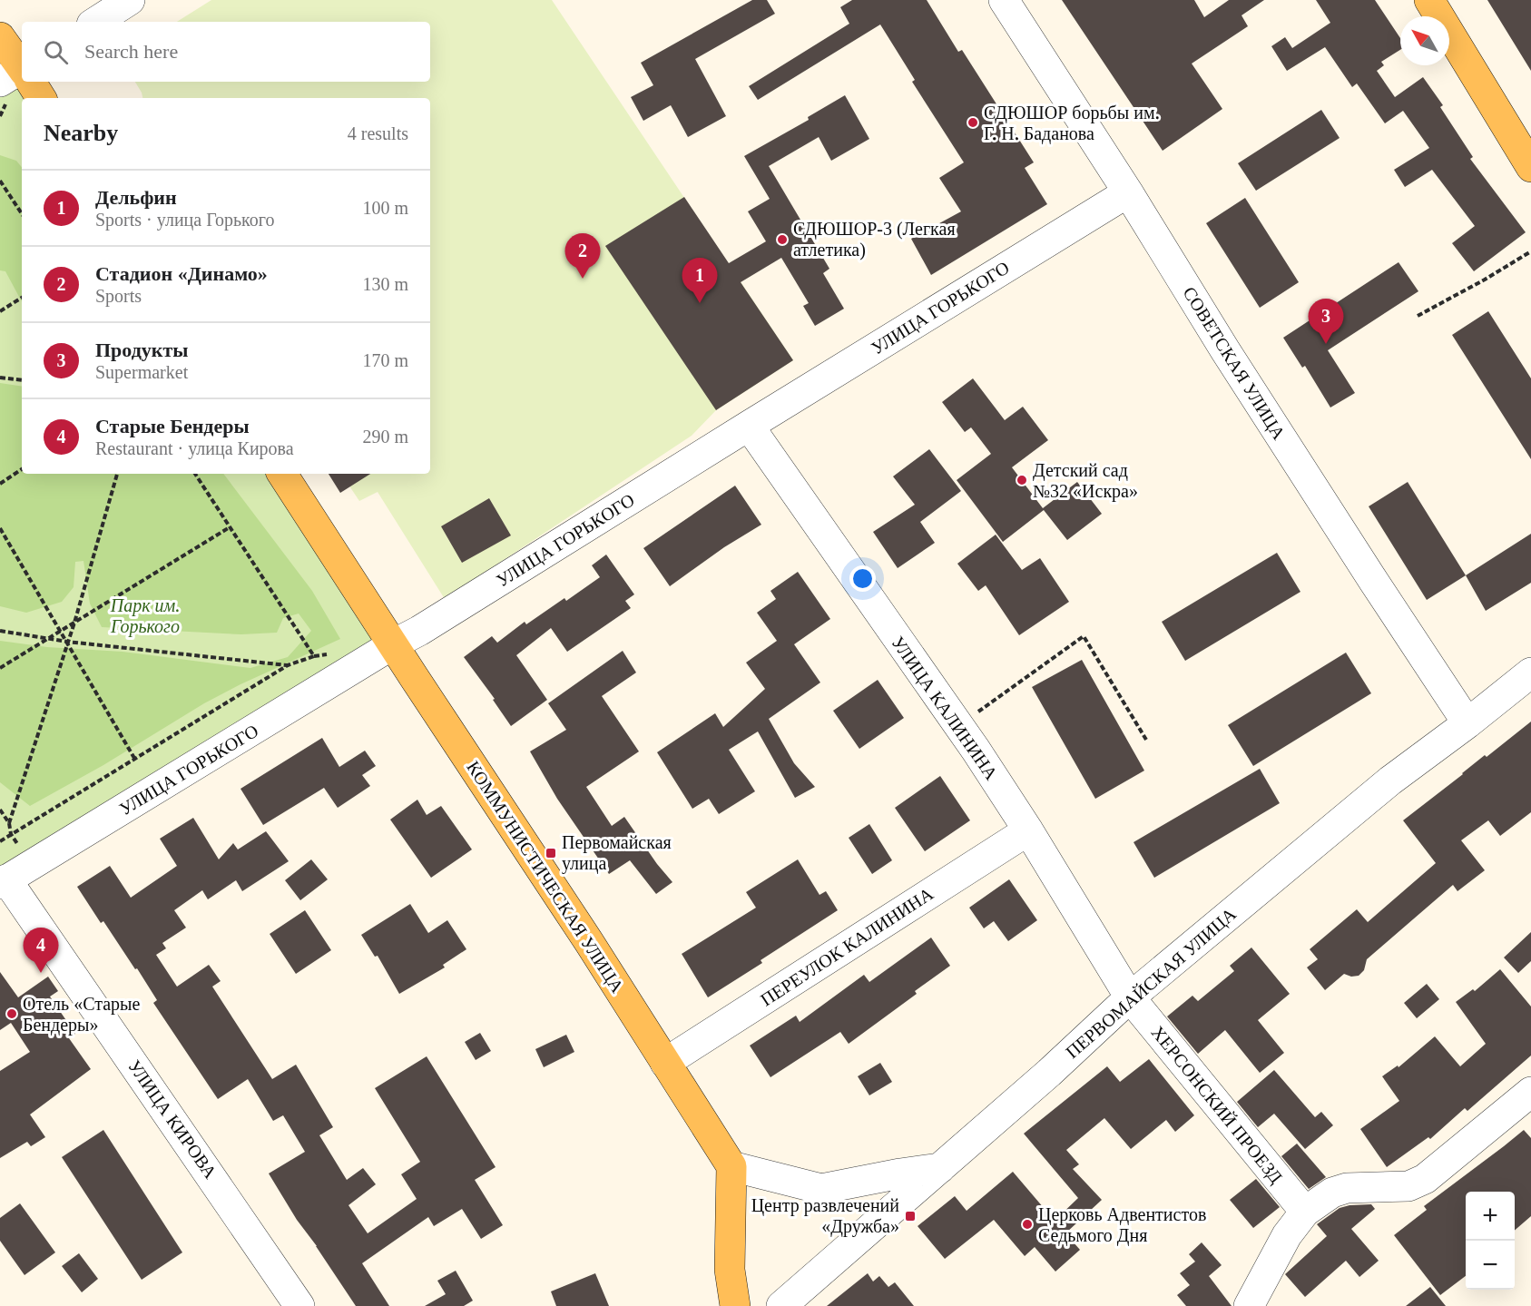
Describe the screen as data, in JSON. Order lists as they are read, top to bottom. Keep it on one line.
{"streets":{"main road":["КОММУНИСТИЧЕСКАЯ УЛИЦА"],"street":["УЛИЦА ГОРЬКОГО","СОВЕТСКАЯ УЛИЦА","УЛИЦА КАЛИНИНА","ПЕРЕУЛОК КАЛИНИНА","ПЕРВОМАЙСКАЯ УЛИЦА","ХЕРСОНСКИЙ ПРОЕЗД","УЛИЦА КИРОВА"]},"crossings":[["УЛИЦА ГОРЬКОГО","СОВЕТСКАЯ УЛИЦА"],["УЛИЦА ГОРЬКОГО","УЛИЦА КАЛИНИНА"],["УЛИЦА ГОРЬКОГО","КОММУНИСТИЧЕСКАЯ УЛИЦА"],["УЛИЦА ГОРЬКОГО","УЛИЦА КИРОВА"],["СОВЕТСКАЯ УЛИЦА","ПЕРВОМАЙСКАЯ УЛИЦА"],["УЛИЦА КАЛИНИНА","ПЕРЕУЛОК КАЛИНИНА"],["УЛИЦА КАЛИНИНА","ПЕРВОМАЙСКАЯ УЛИЦА"],["УЛИЦА КАЛИНИНА","ХЕРСОНСКИЙ ПРОЕЗД"],["КОММУНИСТИЧЕСКАЯ УЛИЦА","ПЕРЕУЛОК КАЛИНИНА"],["ПЕРВОМАЙСКАЯ УЛИЦА","ХЕРСОНСКИЙ ПРОЕЗД"]],"parks":["Парк им. Горького"],"places":{"other":["СДЮШОР борьбы им. Г. Н. Баданова","СДЮШОР-3 (Легкая атлетика)","Детский сад №32 «Искра»","Отель «Старые Бендеры»","Церковь Адвентистов Седьмого Дня"],"transit":["Первомайская улица","Центр развлечений «Дружба»"]},"north":"top left","page":{"search":"Search here","heading":["Nearby","4 results"],"list":[{"mark":"1","name":"Дельфин","note":"Sports · улица Горького","value":"100 m"},{"mark":"2","name":"Стадион «Динамо»","note":"Sports","value":"130 m"},{"mark":"3","name":"Продукты","note":"Supermarket","value":"170 m"},{"mark":"4","name":"Старые Бендеры","note":"Restaurant · улица Кирова","value":"290 m"}],"pins":["2","1","3","4"],"map_buttons":["+","−"]}}
